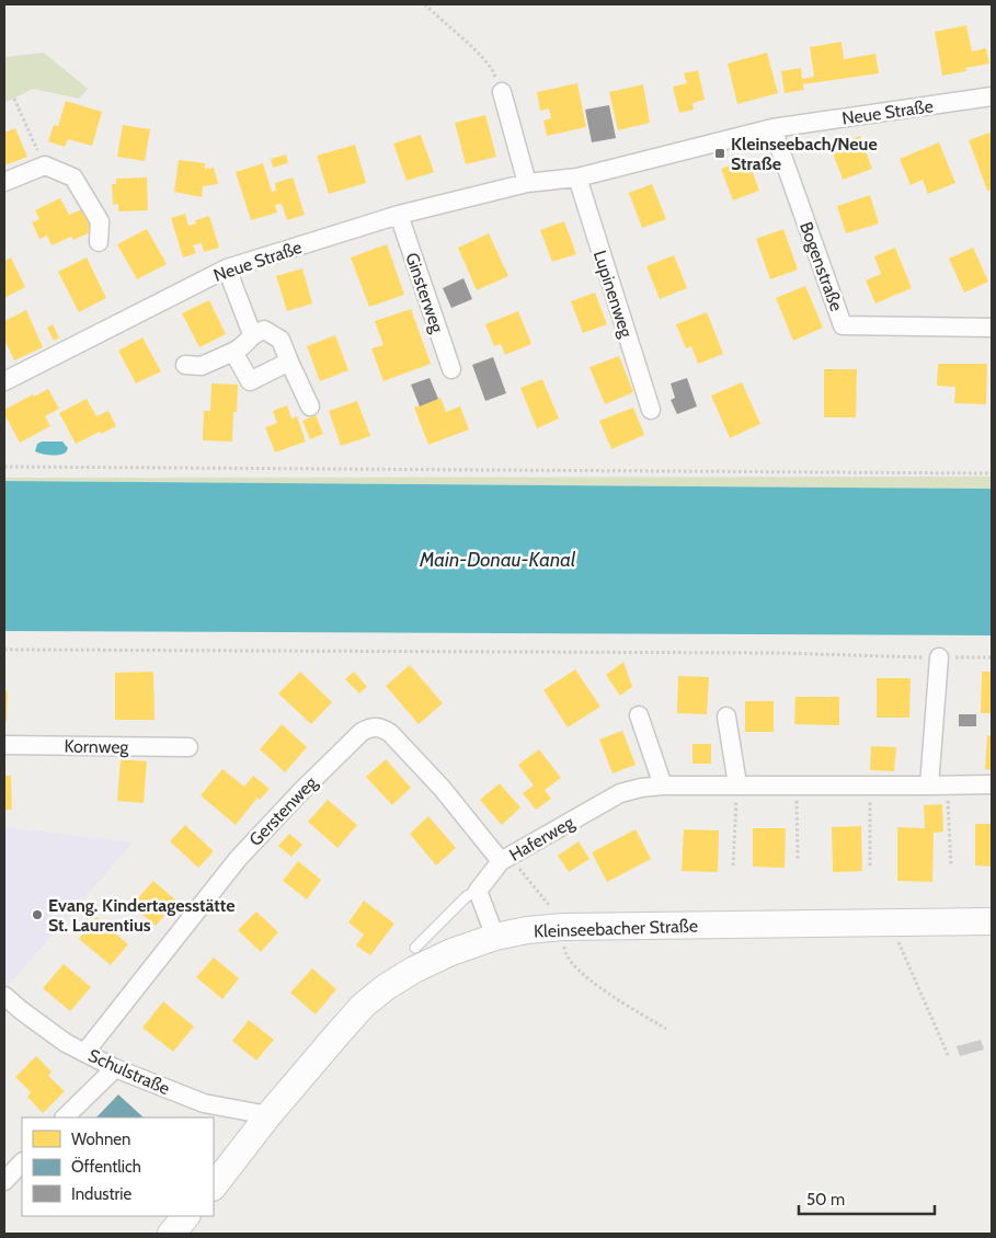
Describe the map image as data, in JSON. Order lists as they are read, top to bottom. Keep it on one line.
{"streets":{"street":["Neue Straße","Bogenstraße","Ginsterweg","Lupinenweg","Kornweg","Gerstenweg","Haferweg","Kleinseebacher Straße","Schulstraße"]},"crossings":[["Neue Straße","Bogenstraße"],["Neue Straße","Ginsterweg"],["Neue Straße","Lupinenweg"],["Gerstenweg","Haferweg"],["Gerstenweg","Schulstraße"],["Kleinseebacher Straße","Schulstraße"]],"water":["Main-Donau-Kanal"],"places":{"transit":["Kleinseebach/Neue Straße"],"other":["Evang. Kindertagesstätte St. Laurentius"]},"legend":["Wohnen","Öffentlich","Industrie"],"scale_bar":"50 m"}
